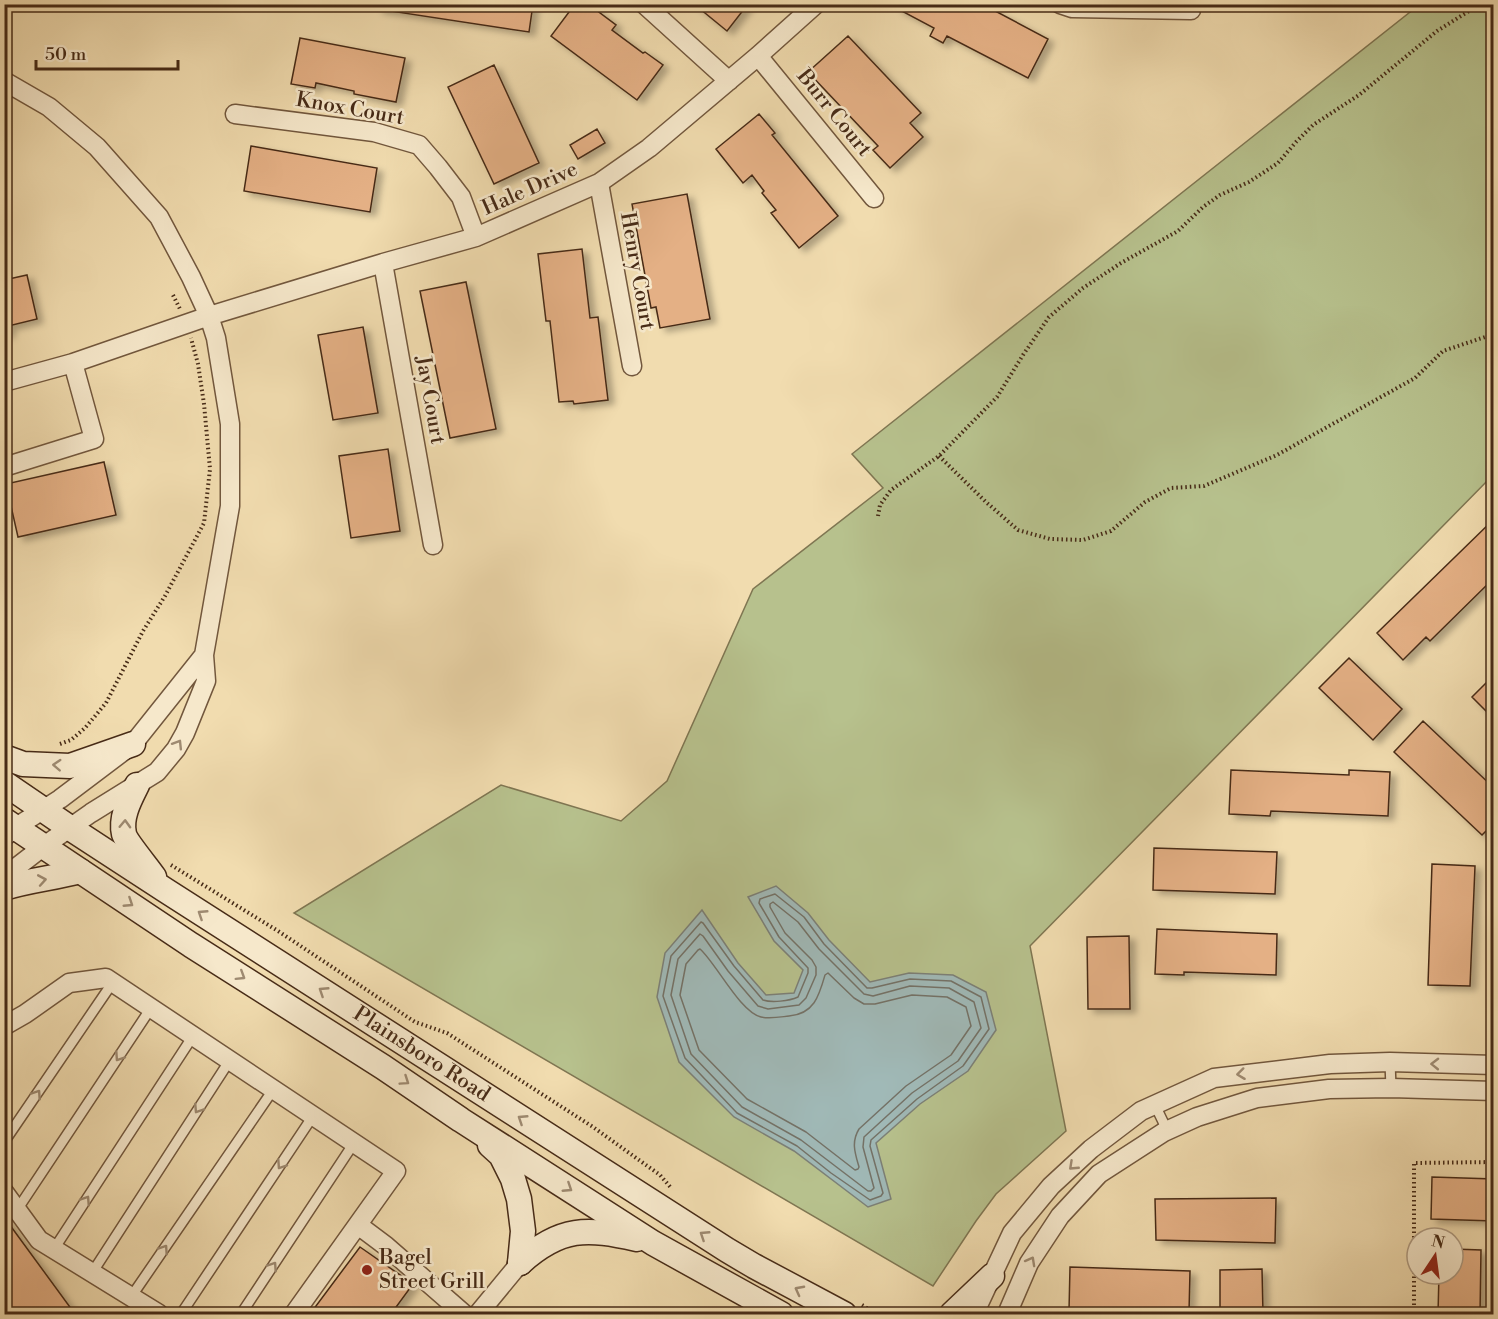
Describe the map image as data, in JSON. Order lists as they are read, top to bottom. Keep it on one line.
{"streets":{"street":["Knox Court","Burr Court","Hale Drive","Henry Court","Jay Court","Plainsboro Road"]},"crossings":[["Knox Court","Hale Drive"],["Burr Court","Hale Drive"],["Hale Drive","Henry Court"],["Hale Drive","Jay Court"]],"places":["Bagel Street Grill"],"scale_bar":"50 m","north":"top"}
